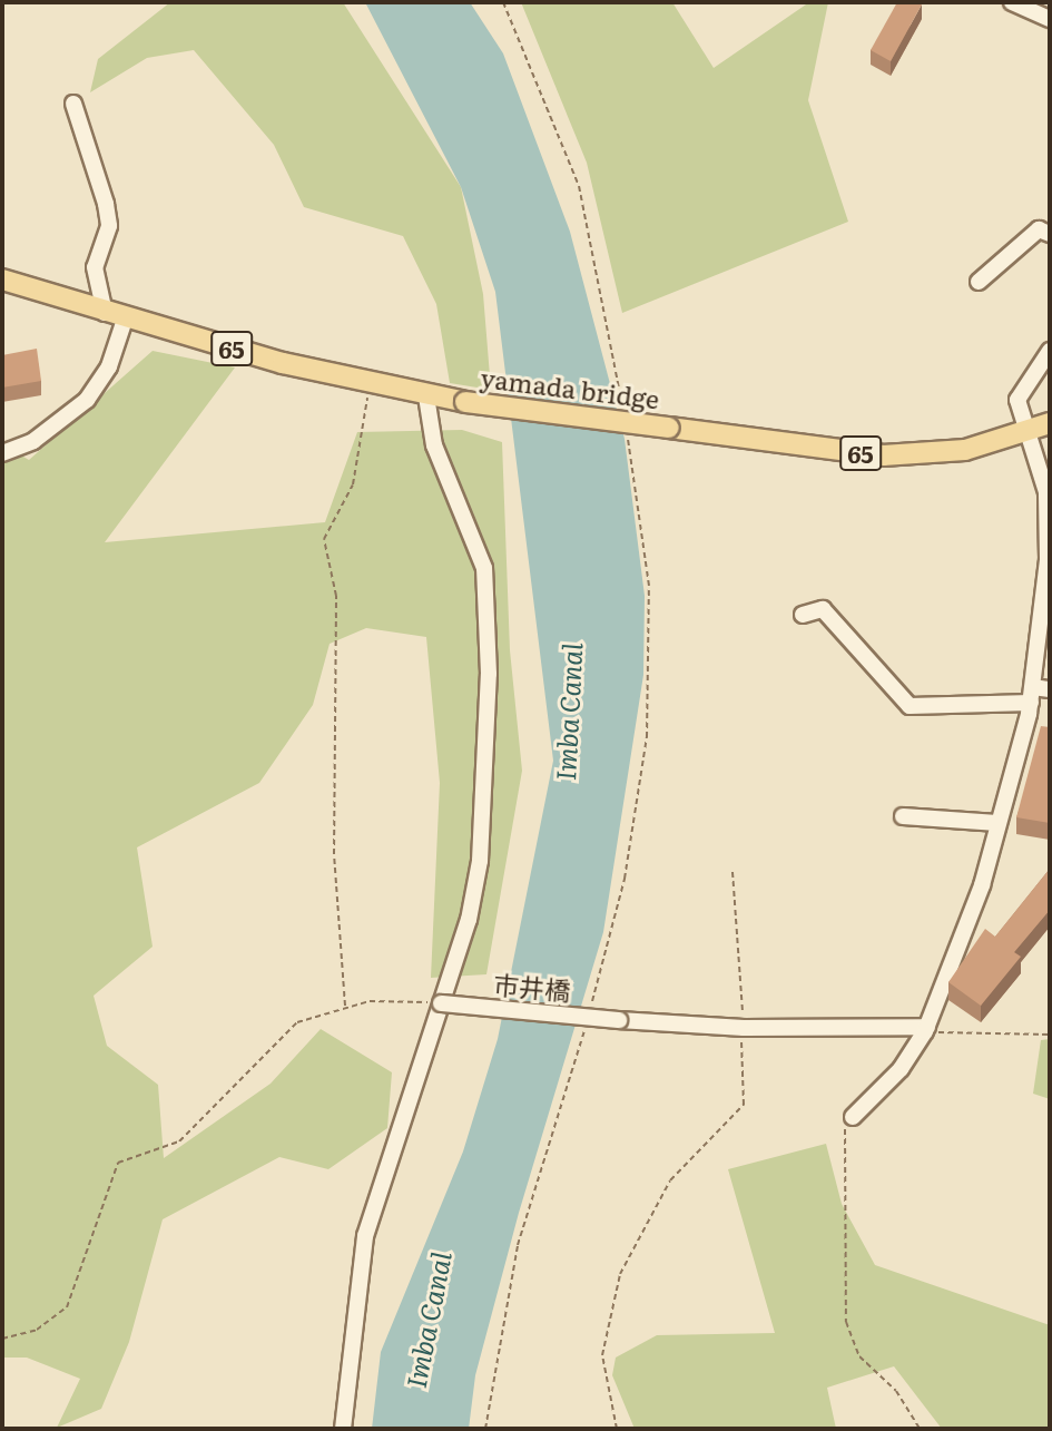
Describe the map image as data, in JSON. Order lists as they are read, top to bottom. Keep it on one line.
{"streets":{"main road":["65","yamada bridge"],"street":["市井橋"]},"crossings":[["65","yamada bridge"]],"water":["Imba Canal"]}
